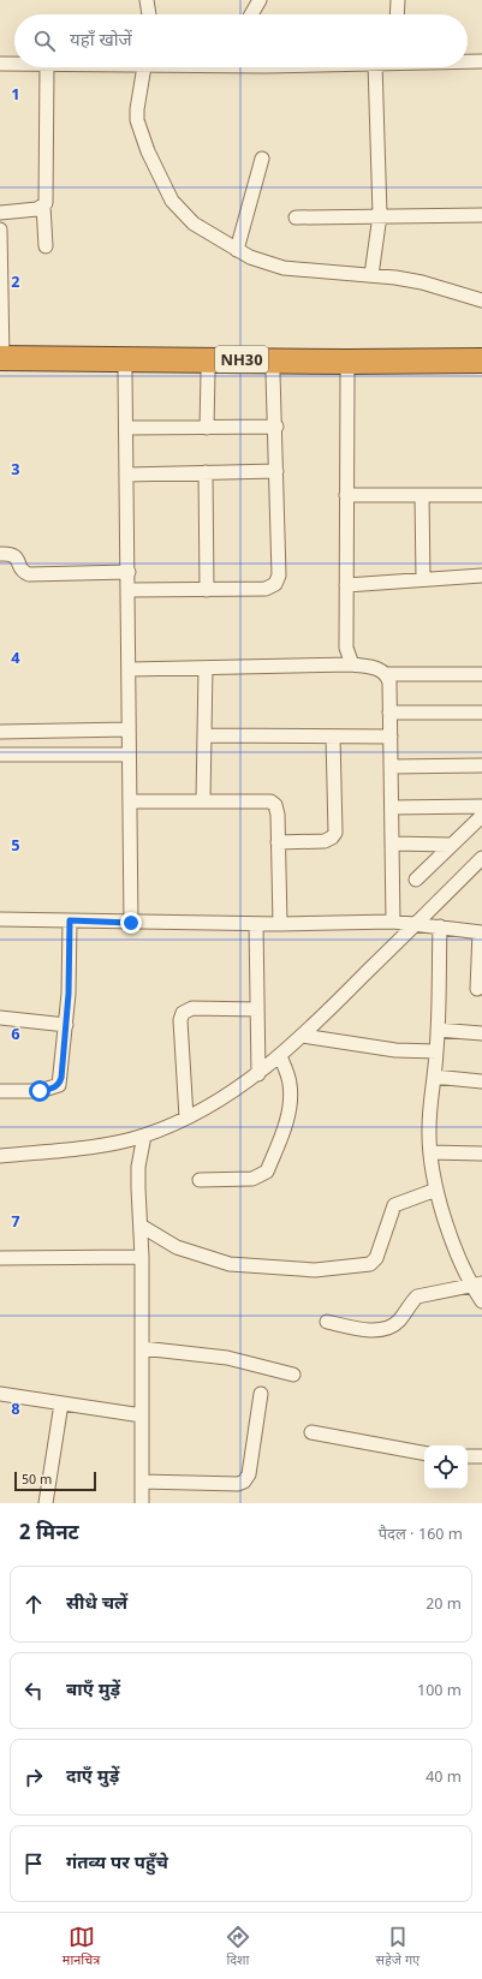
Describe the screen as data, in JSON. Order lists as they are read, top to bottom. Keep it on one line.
{"streets":{"highway":["NH30"]},"scale_bar":"50 m","page":{"search":"यहाँ खोजें","scale":"50 m","heading":["2 मिनट","पैदल · 160 m"],"list":[["सीधे चलें","20 m"],["बाएँ मुड़ें","100 m"],["दाएँ मुड़ें","40 m"],"गंतव्य पर पहुँचे"],"nav":["मानचित्र","दिशा","सहेजे गए"]},"grid":{"rows":["1","2","3","4","5","6","7","8"]}}
